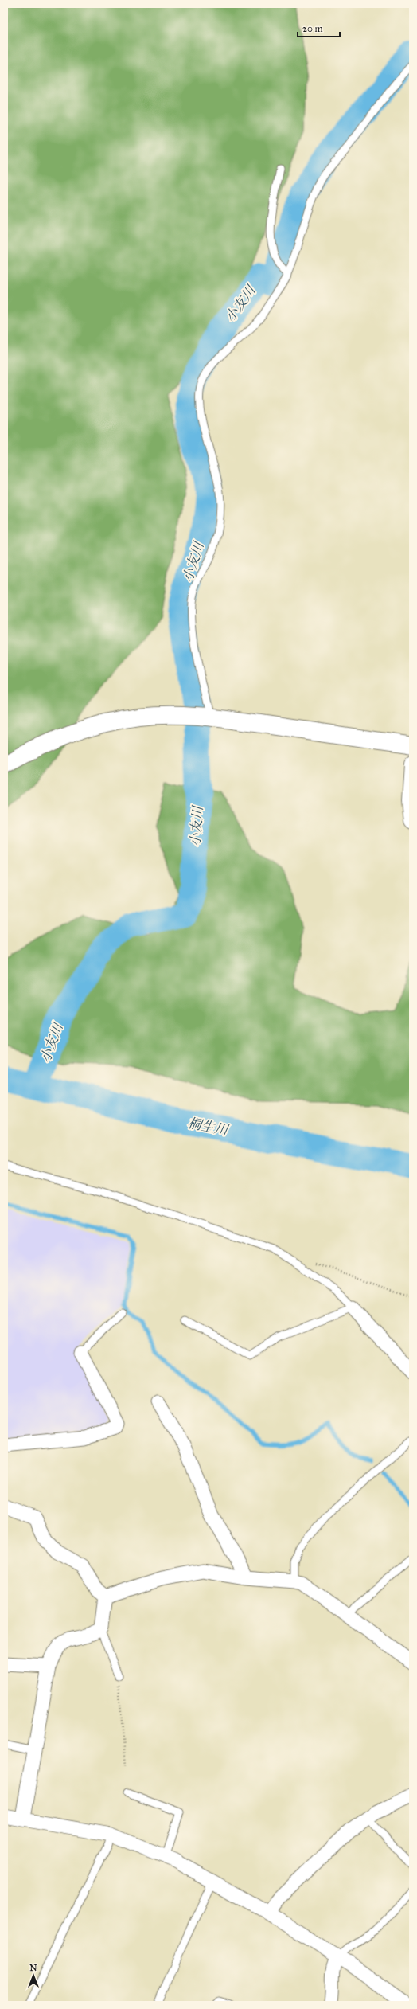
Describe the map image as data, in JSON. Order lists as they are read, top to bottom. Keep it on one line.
{"water":["小友川","桐生川"],"scale_bar":"20 m","north":"top"}
